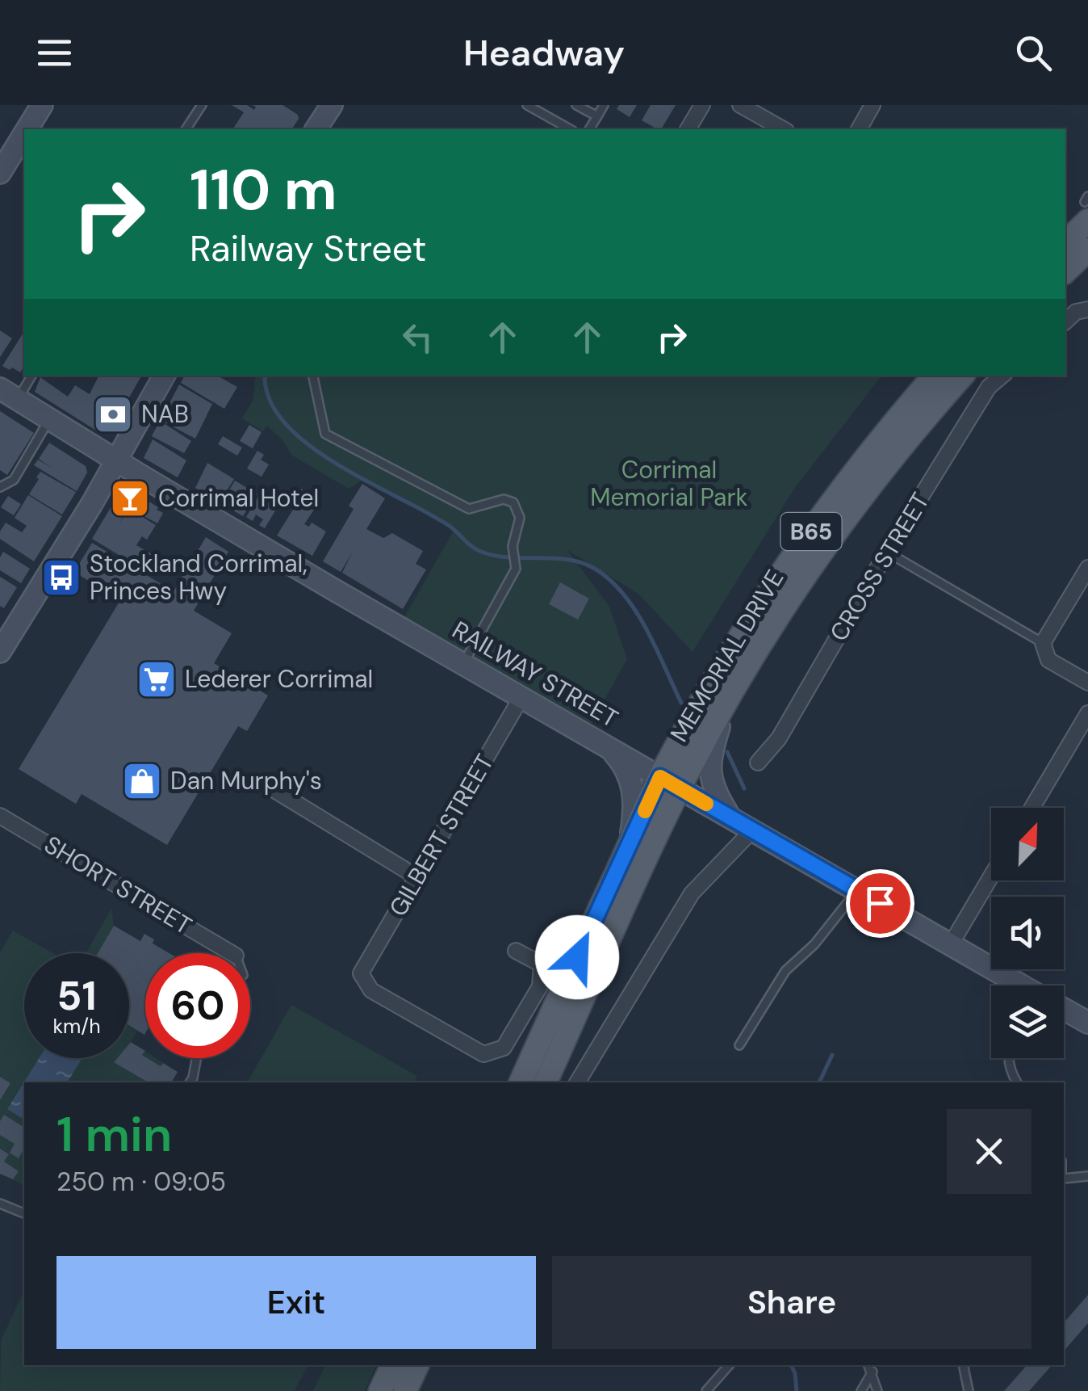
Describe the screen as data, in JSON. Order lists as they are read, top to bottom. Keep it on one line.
{"streets":{"main road":["B65","MEMORIAL DRIVE","RAILWAY STREET"],"street":["CROSS STREET","GILBERT STREET","SHORT STREET"]},"crossings":[["MEMORIAL DRIVE","RAILWAY STREET"],["RAILWAY STREET","GILBERT STREET"]],"parks":["Corrimal Memorial Park"],"places":{"bank":["NAB"],"bar":["Corrimal Hotel"],"bus stop":["Stockland Corrimal, Princes Hwy"],"supermarket":["Lederer Corrimal"],"shop":["Dan Murphy's"]},"north":"top right","page":{"header":"Headway","turn":["110 m","Railway Street"],"speed":"51 km/h","limit":"60","heading":["1 min","250 m · 09:05"],"buttons":["Exit","Share"]}}
